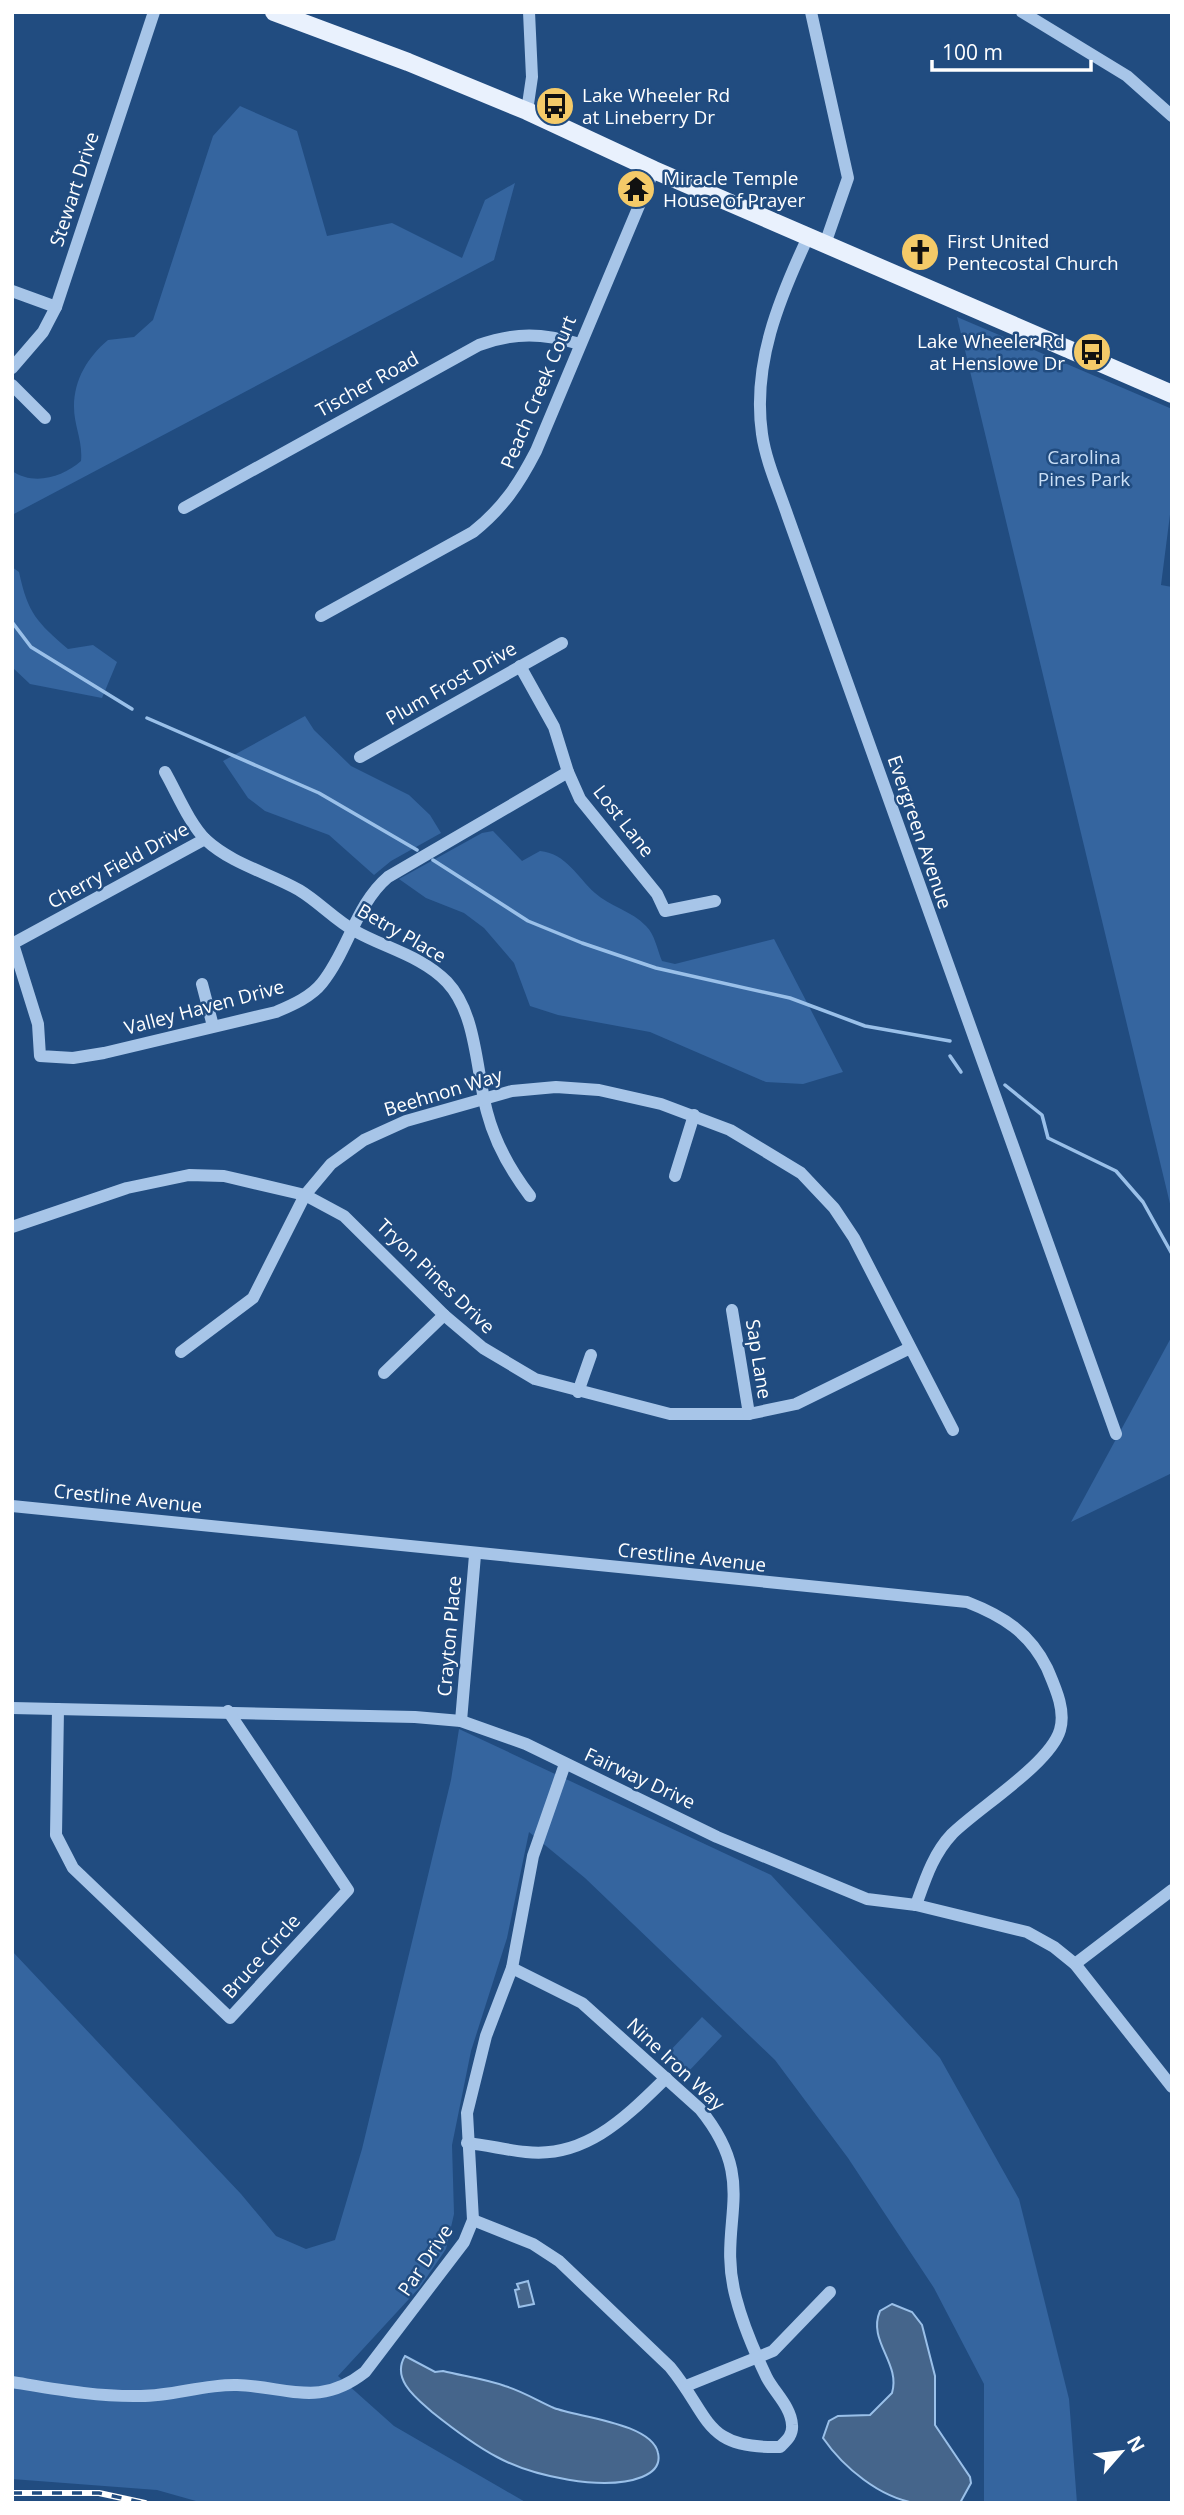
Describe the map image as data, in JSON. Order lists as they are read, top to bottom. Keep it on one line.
{"streets":{"street":["Stewart Drive","Tischer Road","Peach Creek Court","Plum Frost Drive","Lost Lane","Evergreen Avenue","Cherry Field Drive","Betry Place","Valley Haven Drive","Beehnon Way","Tryon Pines Drive","Sap Lane","Crestline Avenue","Crayton Place","Fairway Drive","Bruce Circle","Nine Iron Way","Par Drive"]},"crossings":[["Tischer Road","Peach Creek Court"],["Plum Frost Drive","Lost Lane"],["Lost Lane","Valley Haven Drive"],["Cherry Field Drive","Betry Place"],["Cherry Field Drive","Valley Haven Drive"],["Betry Place","Valley Haven Drive"],["Betry Place","Beehnon Way"],["Beehnon Way","Tryon Pines Drive"],["Tryon Pines Drive","Sap Lane"],["Crestline Avenue","Crayton Place"],["Crestline Avenue","Fairway Drive"],["Crayton Place","Fairway Drive"],["Fairway Drive","Bruce Circle"],["Fairway Drive","Par Drive"],["Nine Iron Way","Par Drive"]],"parks":["Carolina Pines Park"],"places":{"bus stop":["Lake Wheeler Rd at Lineberry Dr","Lake Wheeler Rd at Henslowe Dr"],"temple":["Miracle Temple House of Prayer"],"church":["First United Pentecostal Church"]},"scale_bar":"100 m","north":"top right"}
